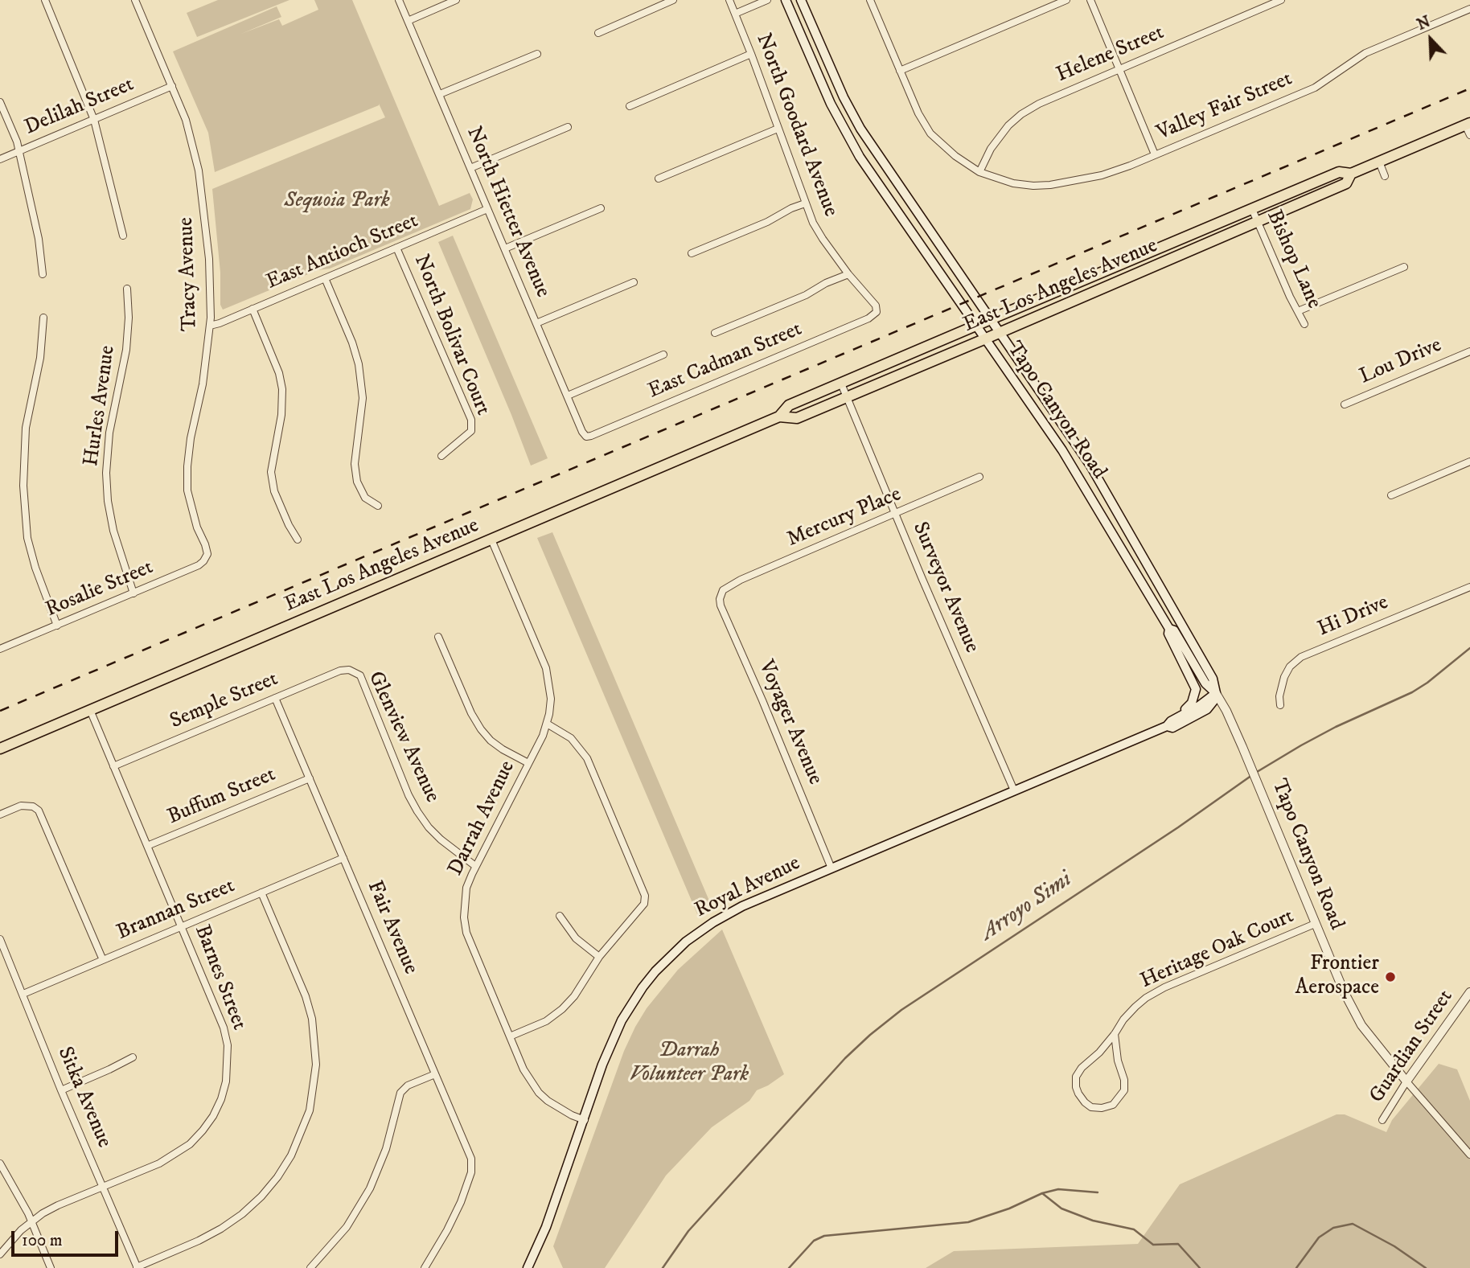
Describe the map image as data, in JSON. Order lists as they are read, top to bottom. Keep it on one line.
{"streets":{"main road":["East Los Angeles Avenue","Tapo Canyon Road","Royal Avenue"],"street":["Helene Street","Delilah Street","Valley Fair Street","North Goodard Avenue","North Hietter Avenue","East Antioch Street","Bishop Lane","Tracy Avenue","North Bolivar Court","East Cadman Street","Lou Drive","Hurles Avenue","Mercury Place","Surveyor Avenue","Rosalie Street","Hi Drive","Semple Street","Voyager Avenue","Glenview Avenue","Buffum Street","Darrah Avenue","Brannan Street","Fair Avenue","Heritage Oak Court","Barnes Street","Guardian Street","Sitka Avenue"]},"crossings":[["Helene Street","Valley Fair Street"],["Delilah Street","Tracy Avenue"],["North Goodard Avenue","East Cadman Street"],["North Hietter Avenue","East Antioch Street"],["North Hietter Avenue","East Cadman Street"],["East Antioch Street","Tracy Avenue"],["East Antioch Street","North Bolivar Court"],["Bishop Lane","East Los Angeles Avenue"],["Tracy Avenue","Rosalie Street"],["East Los Angeles Avenue","Tapo Canyon Road"],["East Los Angeles Avenue","Surveyor Avenue"],["East Los Angeles Avenue","Darrah Avenue"],["East Los Angeles Avenue","Barnes Street"],["Hurles Avenue","Rosalie Street"],["Tapo Canyon Road","Royal Avenue"],["Tapo Canyon Road","Heritage Oak Court"],["Tapo Canyon Road","Guardian Street"],["Mercury Place","Surveyor Avenue"],["Mercury Place","Voyager Avenue"],["Surveyor Avenue","Royal Avenue"],["Semple Street","Glenview Avenue"],["Semple Street","Fair Avenue"],["Semple Street","Barnes Street"],["Voyager Avenue","Royal Avenue"],["Glenview Avenue","Darrah Avenue"],["Buffum Street","Fair Avenue"],["Buffum Street","Barnes Street"],["Darrah Avenue","Royal Avenue"],["Brannan Street","Fair Avenue"],["Brannan Street","Barnes Street"],["Brannan Street","Sitka Avenue"],["Barnes Street","Sitka Avenue"]],"water":["Arroyo Simi"],"parks":["Sequoia Park","Darrah Volunteer Park"],"places":["Frontier Aerospace"],"scale_bar":"100 m","north":"top left"}
